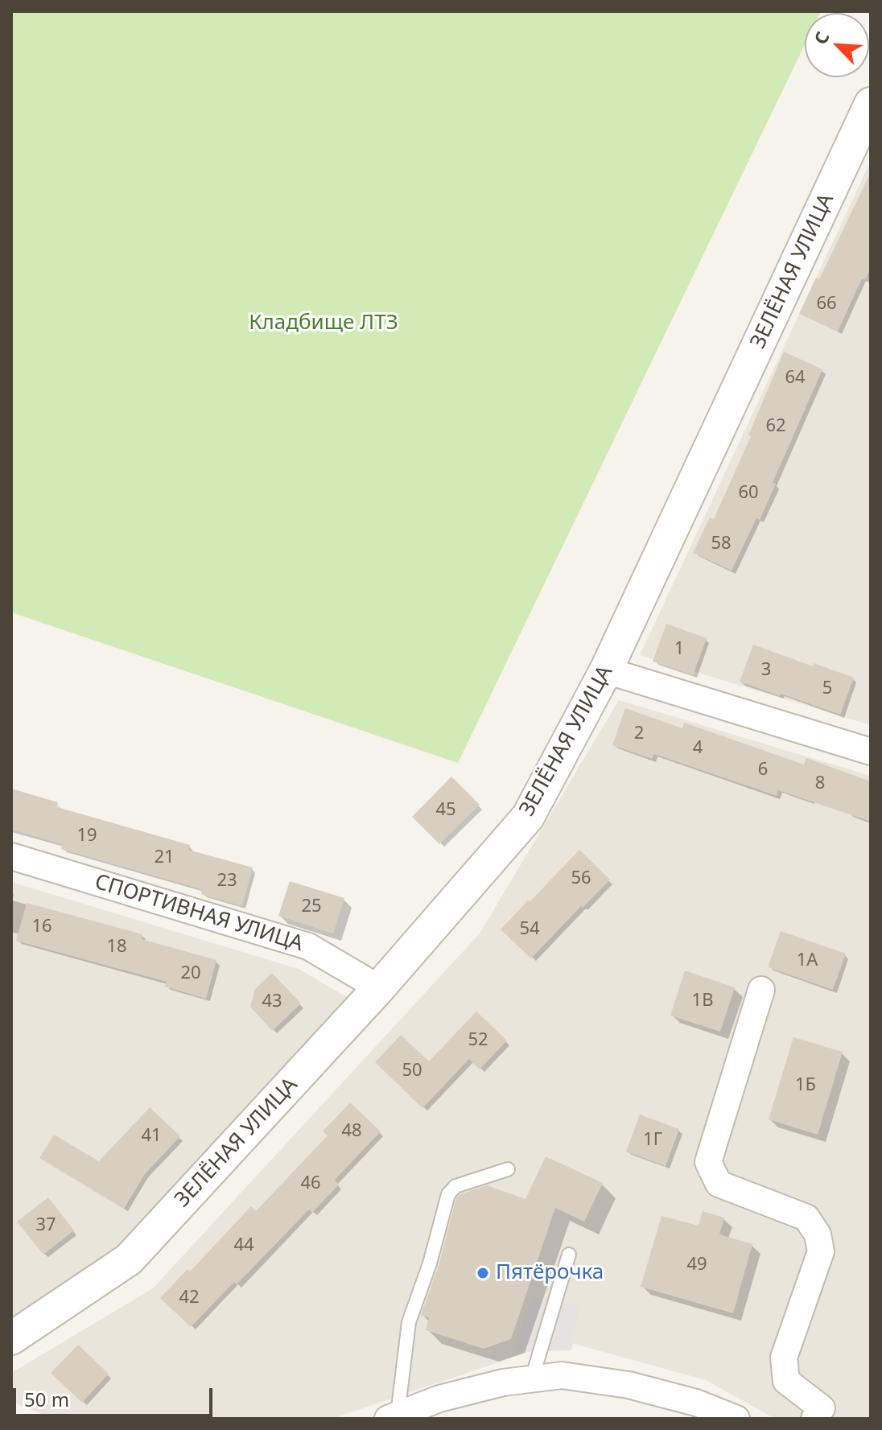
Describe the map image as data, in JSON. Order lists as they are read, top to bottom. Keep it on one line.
{"streets":{"street":["ЗЕЛЁНАЯ УЛИЦА","СПОРТИВНАЯ УЛИЦА"]},"crossings":[["ЗЕЛЁНАЯ УЛИЦА","СПОРТИВНАЯ УЛИЦА"]],"parks":["Кладбище ЛТЗ"],"places":["Пятёрочка"],"house_numbers":["66","64","62","60","58","1","3","5","2","4","6","8","45","19","21","56","23","25","16","54","18","1А","20","1В","43","52","50","1Б","48","41","1Г","46","37","44","49","42"],"scale_bar":"50 m","north":"top left"}
